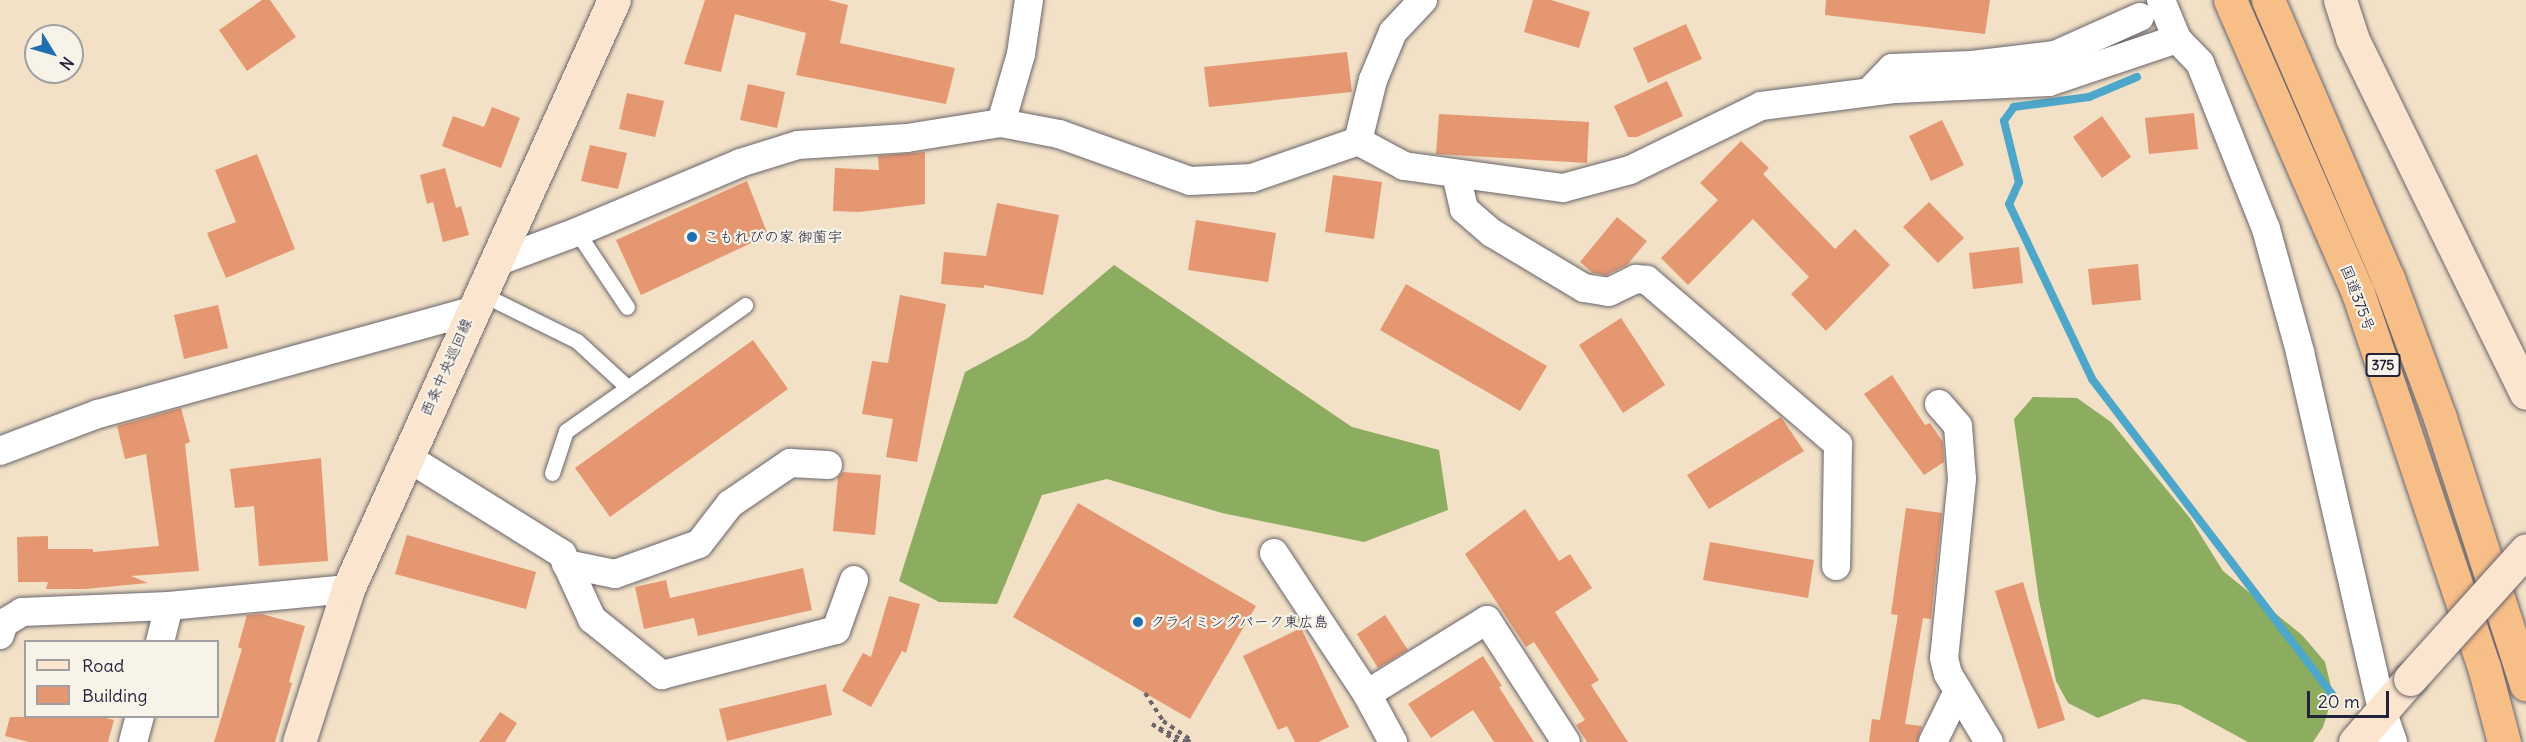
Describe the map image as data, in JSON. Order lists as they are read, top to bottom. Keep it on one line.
{"streets":{"highway":["国道375号","375"],"street":["西条中央巡回線"]},"places":["こもれびの家 御薗宇","クライミングパーク東広島"],"legend":["Road","Building"],"scale_bar":"20 m","north":"bottom right"}
